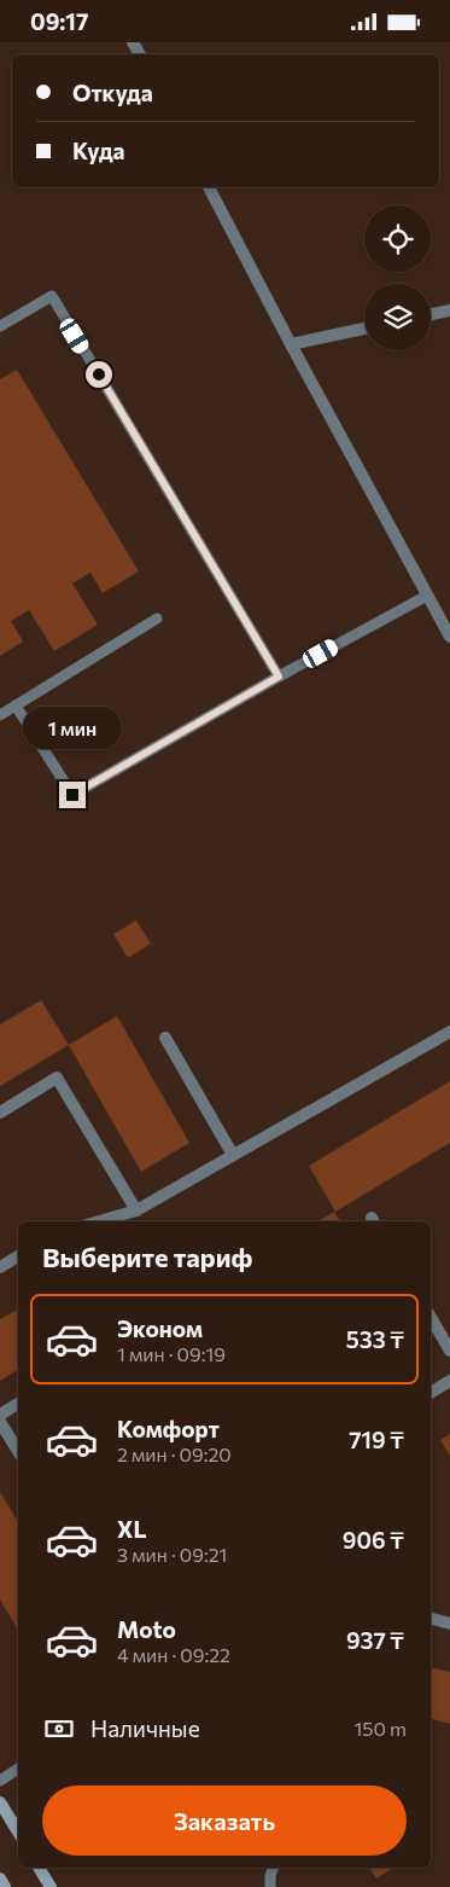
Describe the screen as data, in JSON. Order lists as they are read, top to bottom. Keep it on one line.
{"page":{"status":"09:17","banner":["Откуда","Куда"],"bubble":"1 мин","heading":"Выберите тариф","list":[{"name":"Эконом","note":"1 мин · 09:19","value":"533 ₸"},{"name":"Комфорт","note":"2 мин · 09:20","value":"719 ₸"},{"name":"XL","note":"3 мин · 09:21","value":"906 ₸"},{"name":"Moto","note":"4 мин · 09:22","value":"937 ₸"}],"pay":["Наличные","150 m"],"buttons":"Заказать"}}
